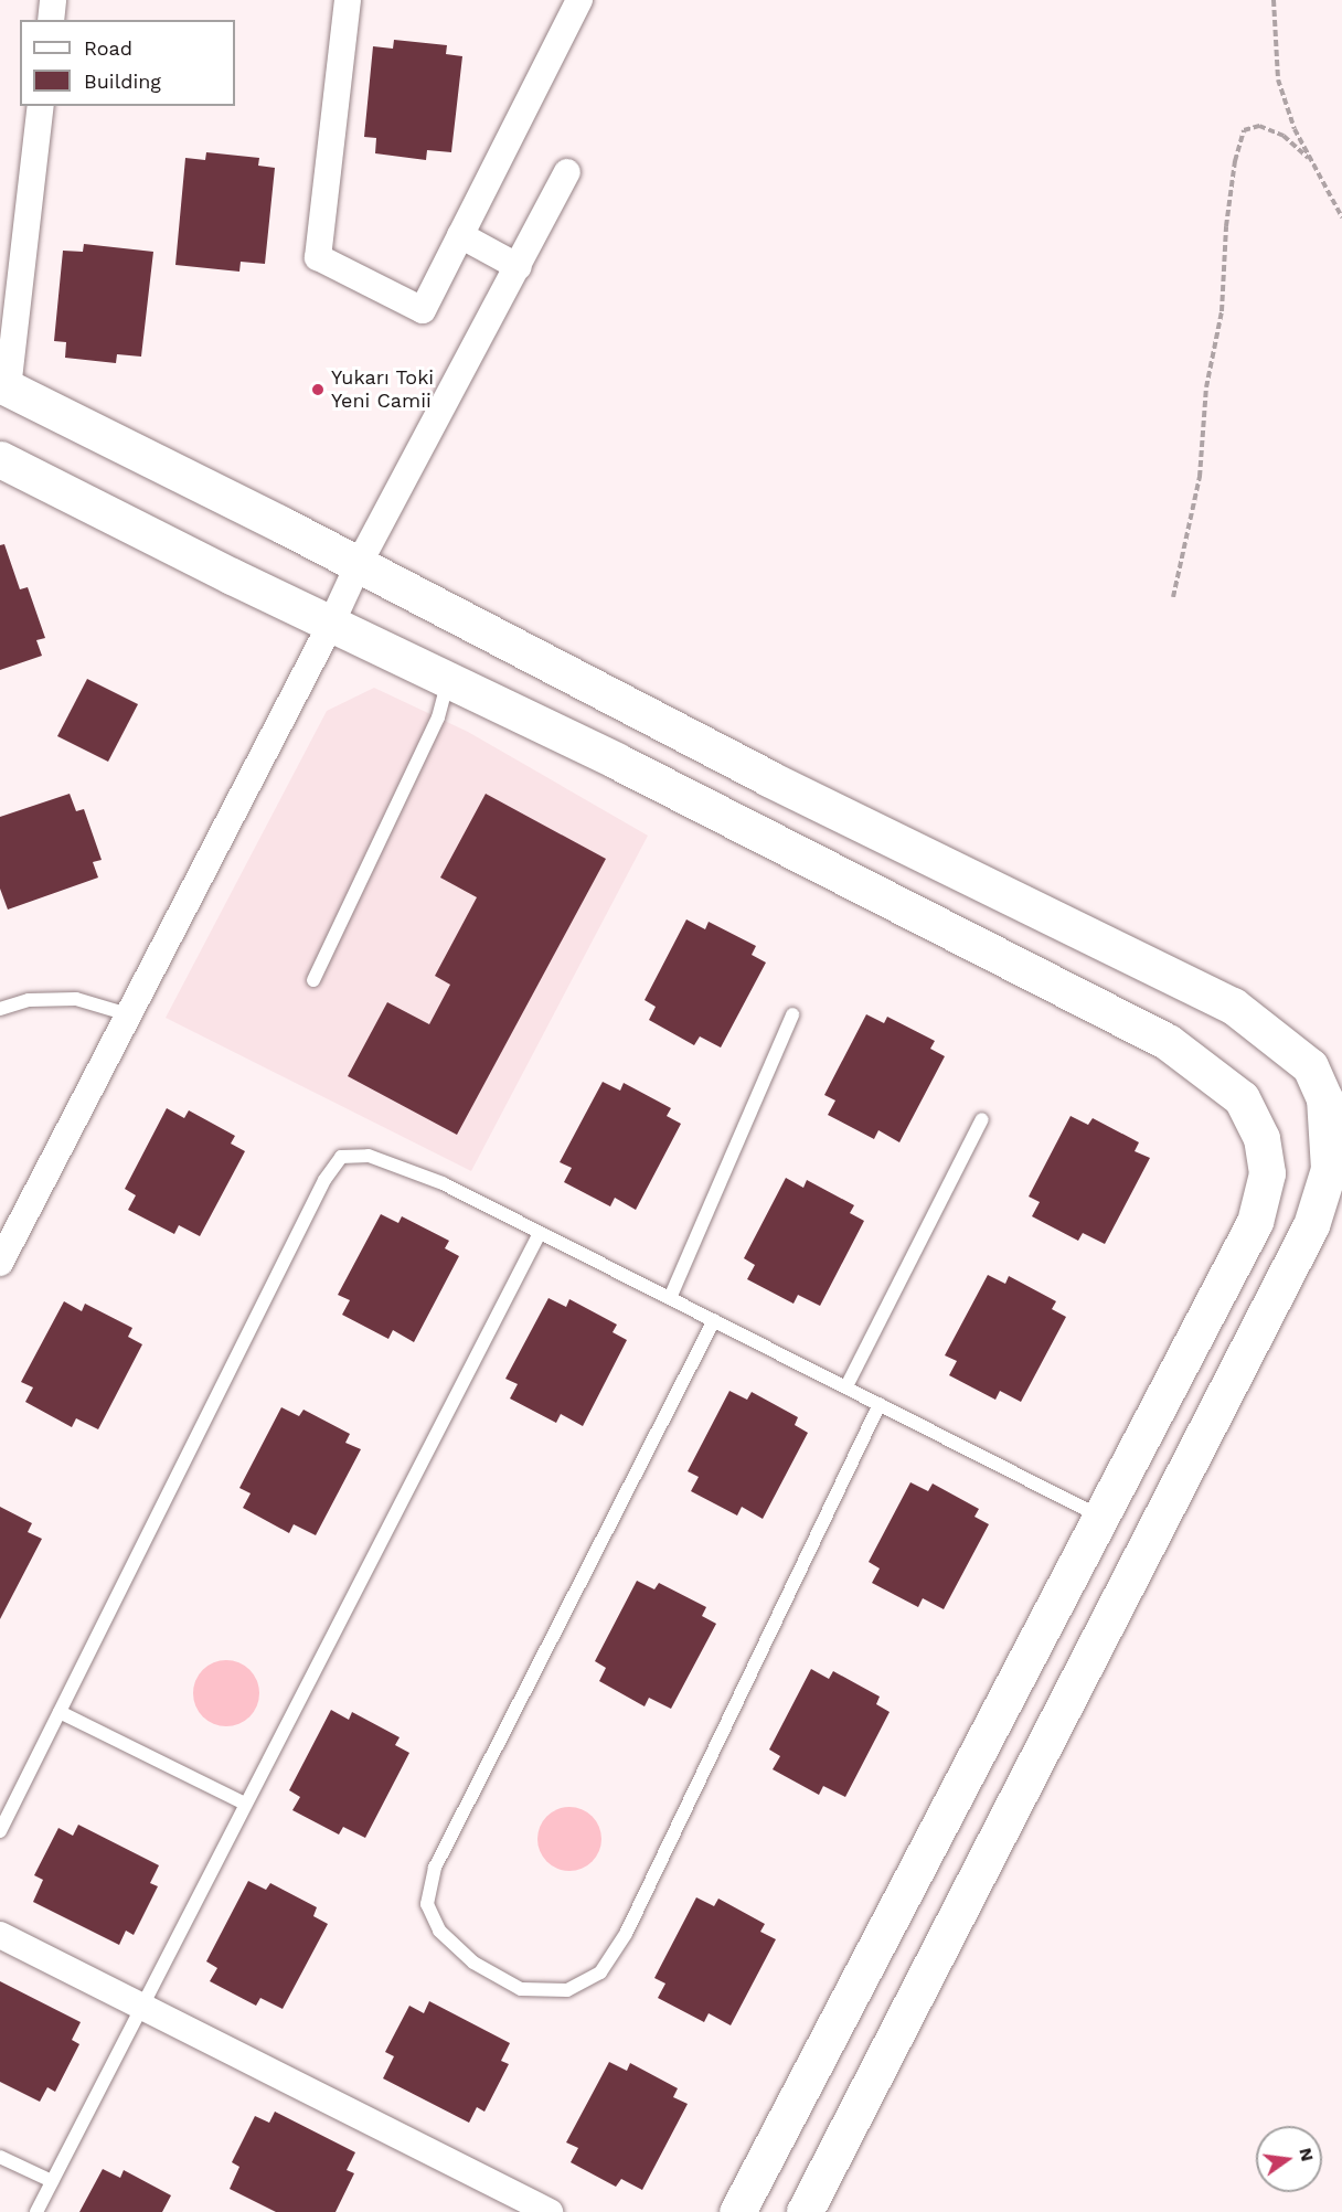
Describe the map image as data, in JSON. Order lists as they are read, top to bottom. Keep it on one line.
{"places":["Yukarı Toki Yeni Camii"],"legend":["Road","Building"],"north":"right"}
